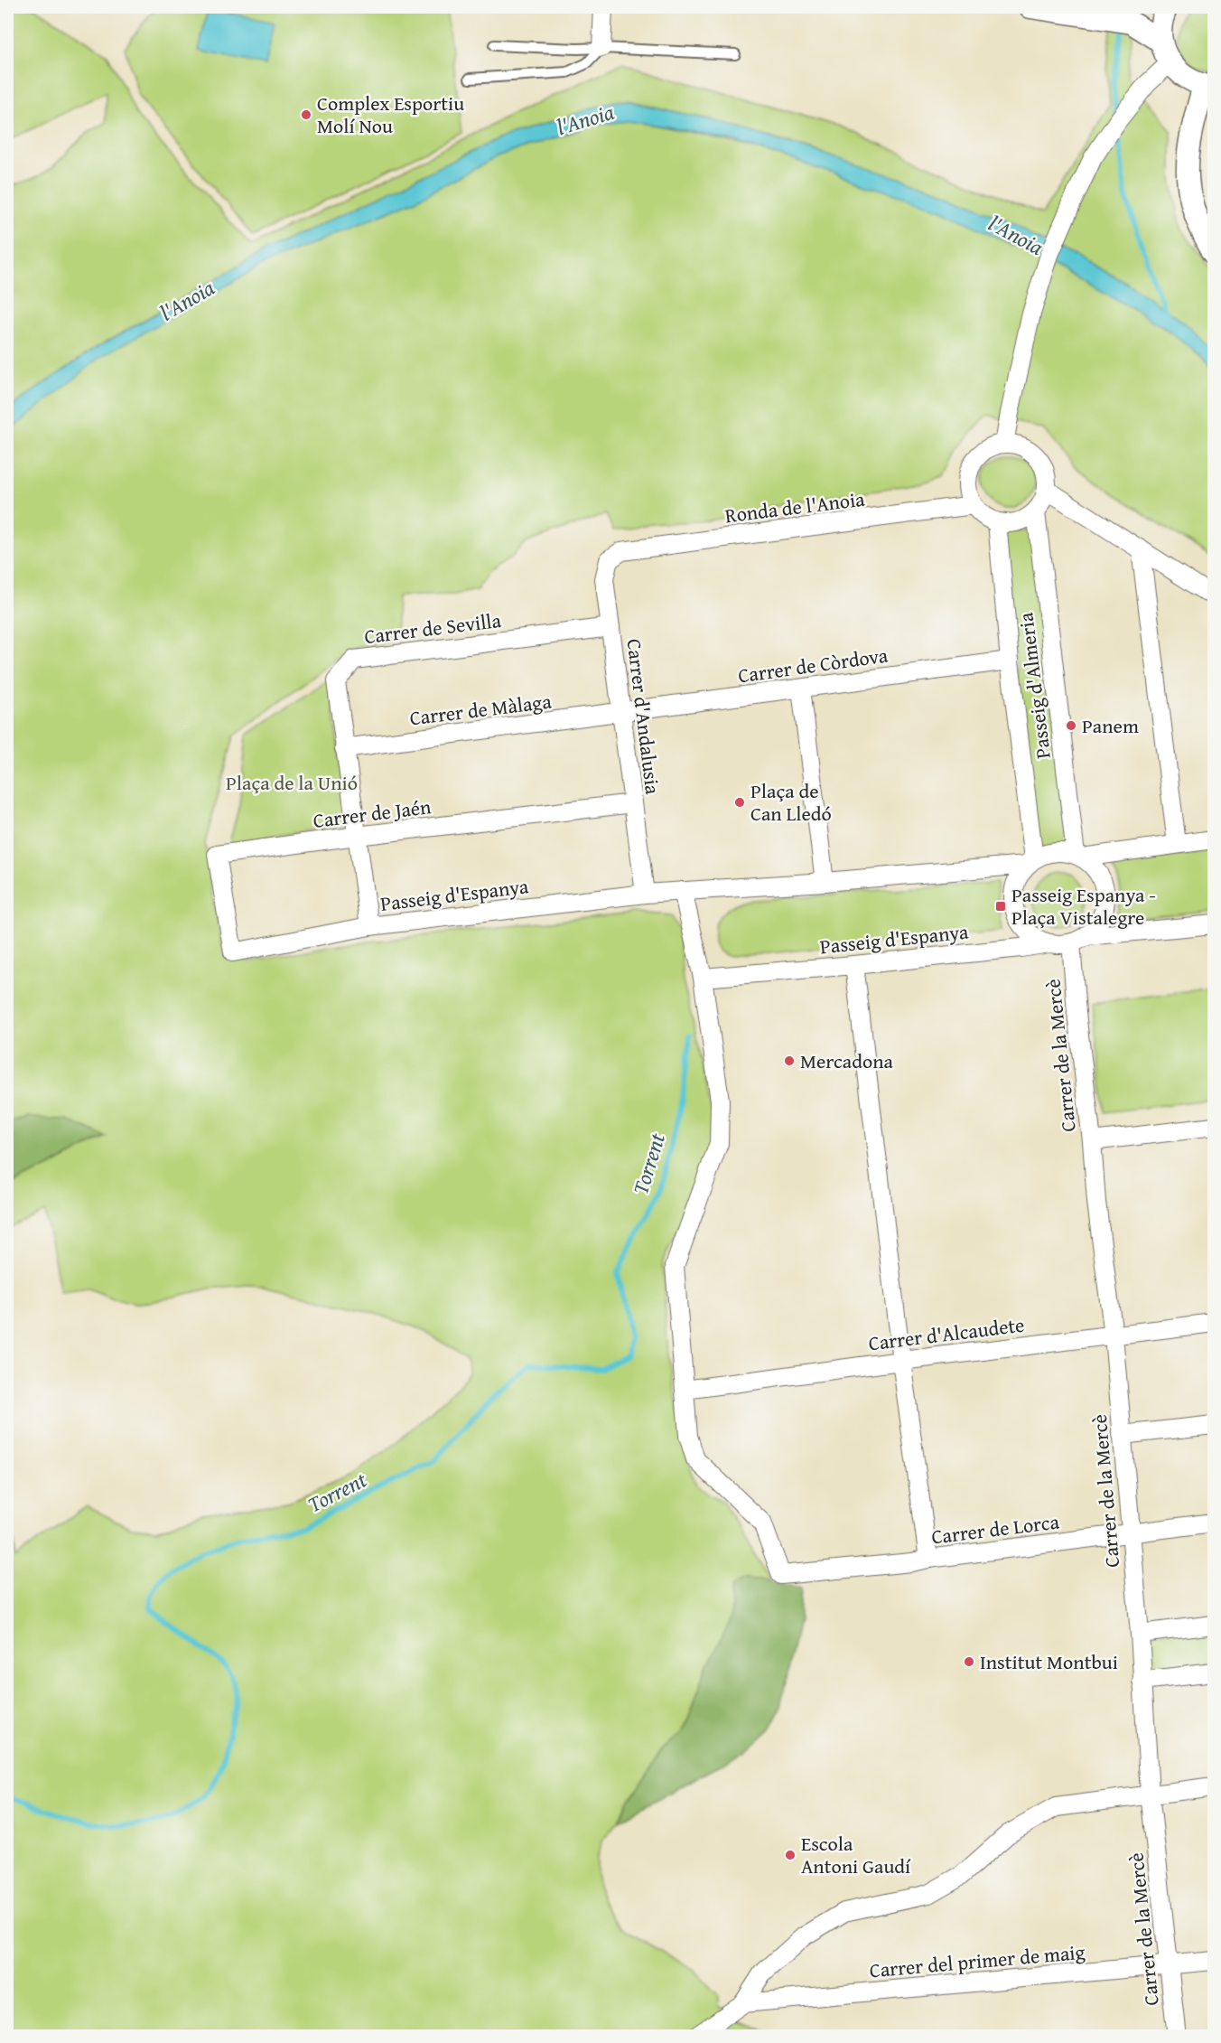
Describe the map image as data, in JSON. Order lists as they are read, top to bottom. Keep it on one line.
{"streets":{"street":["Ronda de l'Anoia","Carrer de Sevilla","Carrer de Còrdova","Passeig d'Almeria","Carrer de Màlaga","Carrer d'Andalusia","Carrer de Jaén","Passeig d'Espanya","Carrer de la Mercè","Carrer d'Alcaudete","Carrer de Lorca","Carrer del primer de maig"]},"crossings":[["Ronda de l'Anoia","Passeig d'Almeria"],["Ronda de l'Anoia","Carrer d'Andalusia"],["Carrer de Sevilla","Carrer de Màlaga"],["Carrer de Sevilla","Carrer d'Andalusia"],["Carrer de Sevilla","Carrer de Jaén"],["Carrer de Sevilla","Passeig d'Espanya"],["Carrer de Còrdova","Passeig d'Almeria"],["Carrer de Còrdova","Carrer de Màlaga"],["Carrer de Còrdova","Carrer d'Andalusia"],["Passeig d'Almeria","Passeig d'Espanya"],["Passeig d'Almeria","Carrer de la Mercè"],["Carrer de Màlaga","Carrer d'Andalusia"],["Carrer d'Andalusia","Carrer de Jaén"],["Carrer d'Andalusia","Passeig d'Espanya"],["Carrer de Jaén","Passeig d'Espanya"],["Passeig d'Espanya","Carrer de la Mercè"],["Carrer de la Mercè","Carrer d'Alcaudete"],["Carrer de la Mercè","Carrer de Lorca"],["Carrer de la Mercè","Carrer del primer de maig"],["Carrer d'Alcaudete","Carrer de Lorca"]],"water":["l'Anoia","Torrent"],"parks":["Plaça de la Unió"],"places":{"other":["Complex Esportiu Molí Nou","Panem","Plaça de Can Lledó","Mercadona","Institut Montbui","Escola Antoni Gaudí"],"transit":["Passeig Espanya - Plaça Vistalegre"]}}
